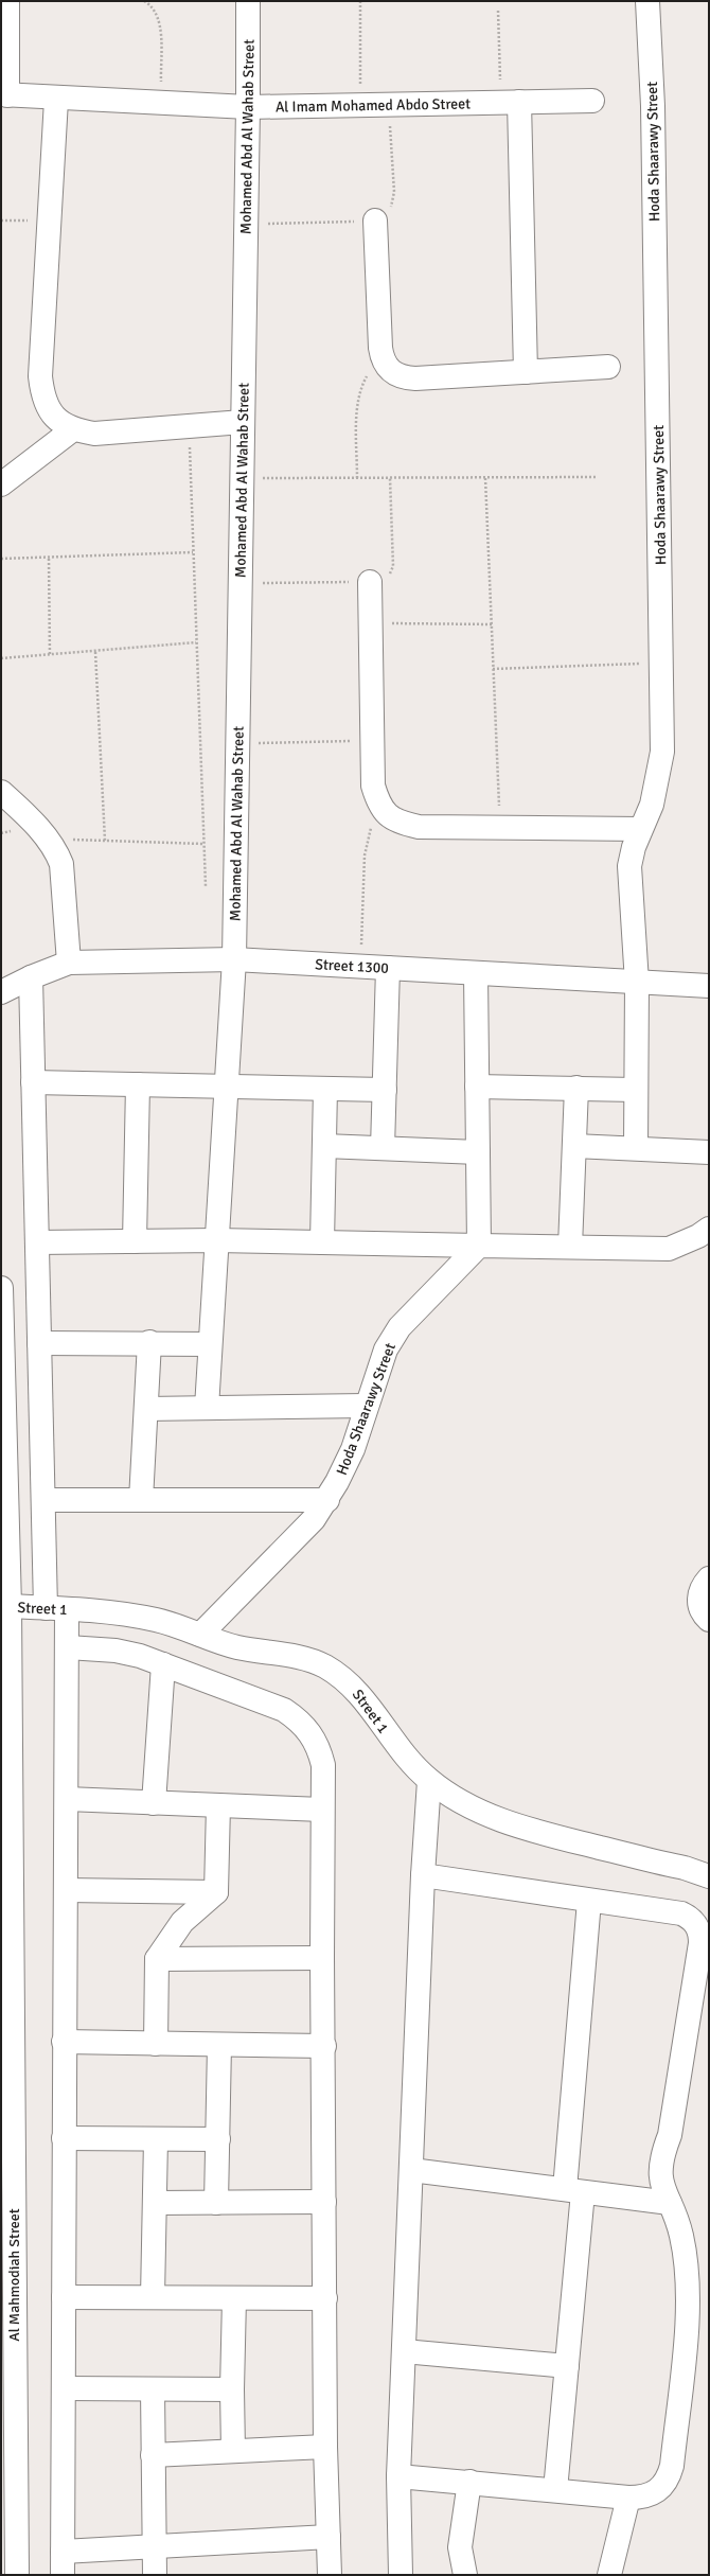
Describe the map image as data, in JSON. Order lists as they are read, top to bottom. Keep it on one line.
{"streets":{"street":["Al Imam Mohamed Abdo Street","Mohamed Abd Al Wahab Street","Hoda Shaarawy Street","Street 1300","Street 1","Al Mahmodiah Street"]},"crossings":[["Al Imam Mohamed Abdo Street","Mohamed Abd Al Wahab Street"],["Mohamed Abd Al Wahab Street","Street 1300"],["Hoda Shaarawy Street","Street 1300"],["Hoda Shaarawy Street","Street 1"],["Street 1","Al Mahmodiah Street"]]}
